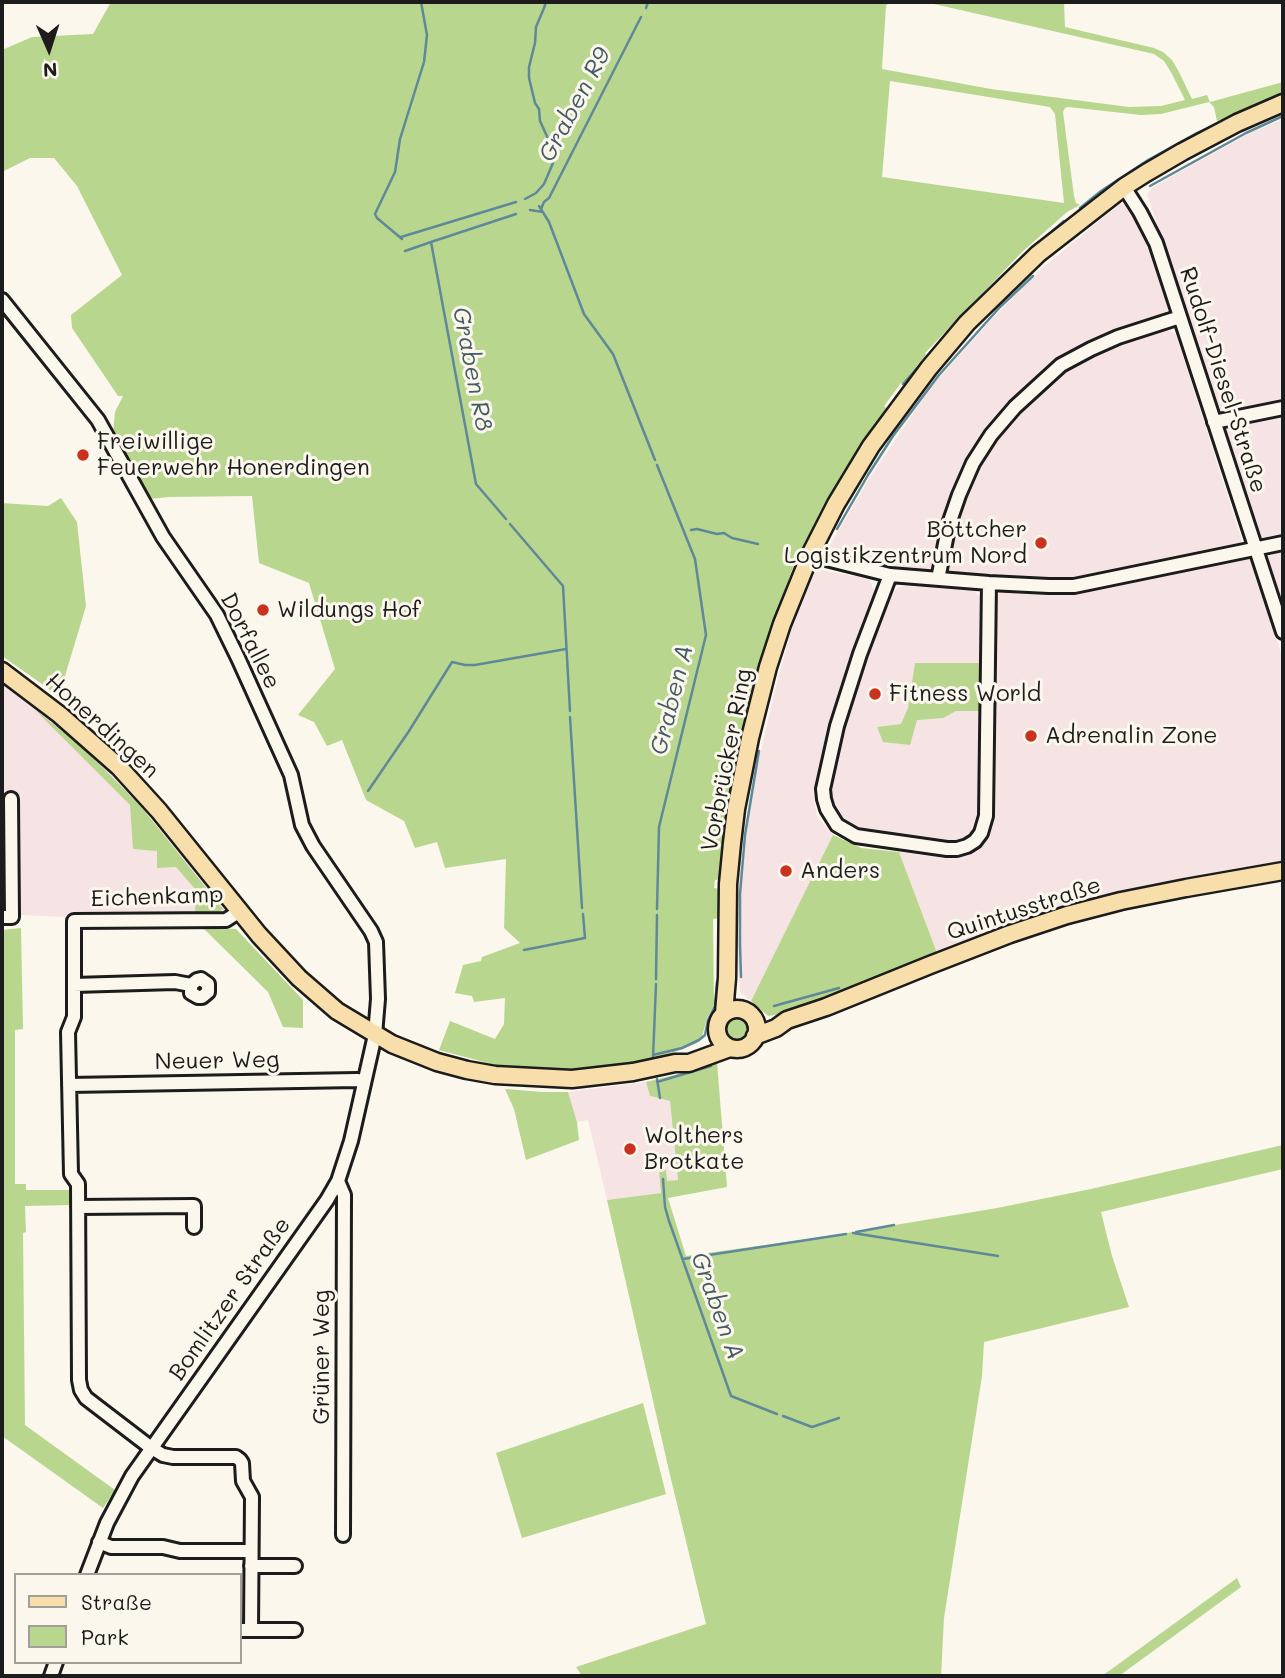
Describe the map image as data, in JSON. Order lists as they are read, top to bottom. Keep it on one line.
{"streets":{"main road":["Honerdingen","Vorbrücker Ring","Quintusstraße"],"street":["Rudolf-Diesel-Straße","Dorfallee","Eichenkamp","Neuer Weg","Bomlitzer Straße","Grüner Weg"]},"crossings":[["Rudolf-Diesel-Straße","Vorbrücker Ring"],["Dorfallee","Honerdingen"],["Dorfallee","Bomlitzer Straße"],["Honerdingen","Vorbrücker Ring"],["Honerdingen","Eichenkamp"],["Honerdingen","Quintusstraße"],["Honerdingen","Bomlitzer Straße"],["Vorbrücker Ring","Quintusstraße"],["Neuer Weg","Bomlitzer Straße"],["Bomlitzer Straße","Grüner Weg"]],"water":["Graben R9","Graben R8","Graben A"],"places":["Freiwillige Feuerwehr Honerdingen","Böttcher Logistikzentrum Nord","Wildungs Hof","Fitness World","Adrenalin Zone","Anders","Wolthers Brotkate"],"legend":["Straße","Park"],"north":"bottom"}
